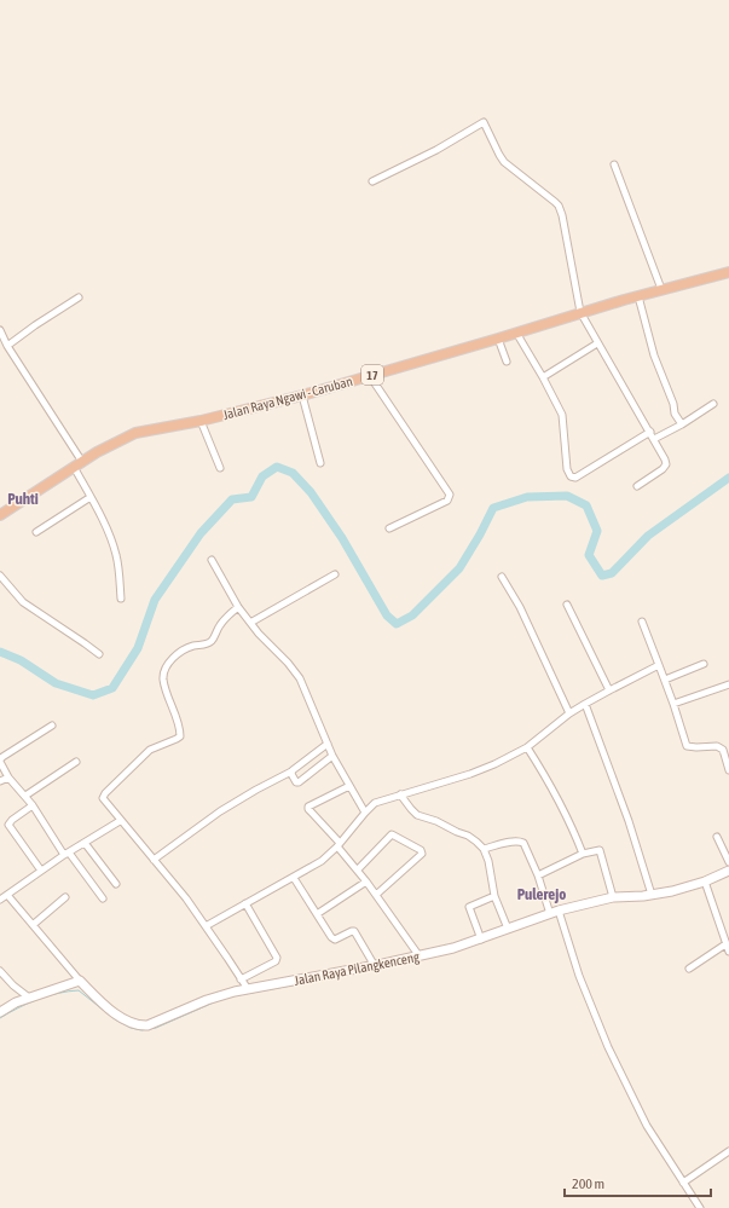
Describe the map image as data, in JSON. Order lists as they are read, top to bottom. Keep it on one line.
{"streets":{"highway":["17","Jalan Raya Ngawi - Caruban"],"main road":["Jalan Raya Pilangkenceng"]},"districts":["Puhti","Pulerejo"],"scale_bar":"200 m"}
